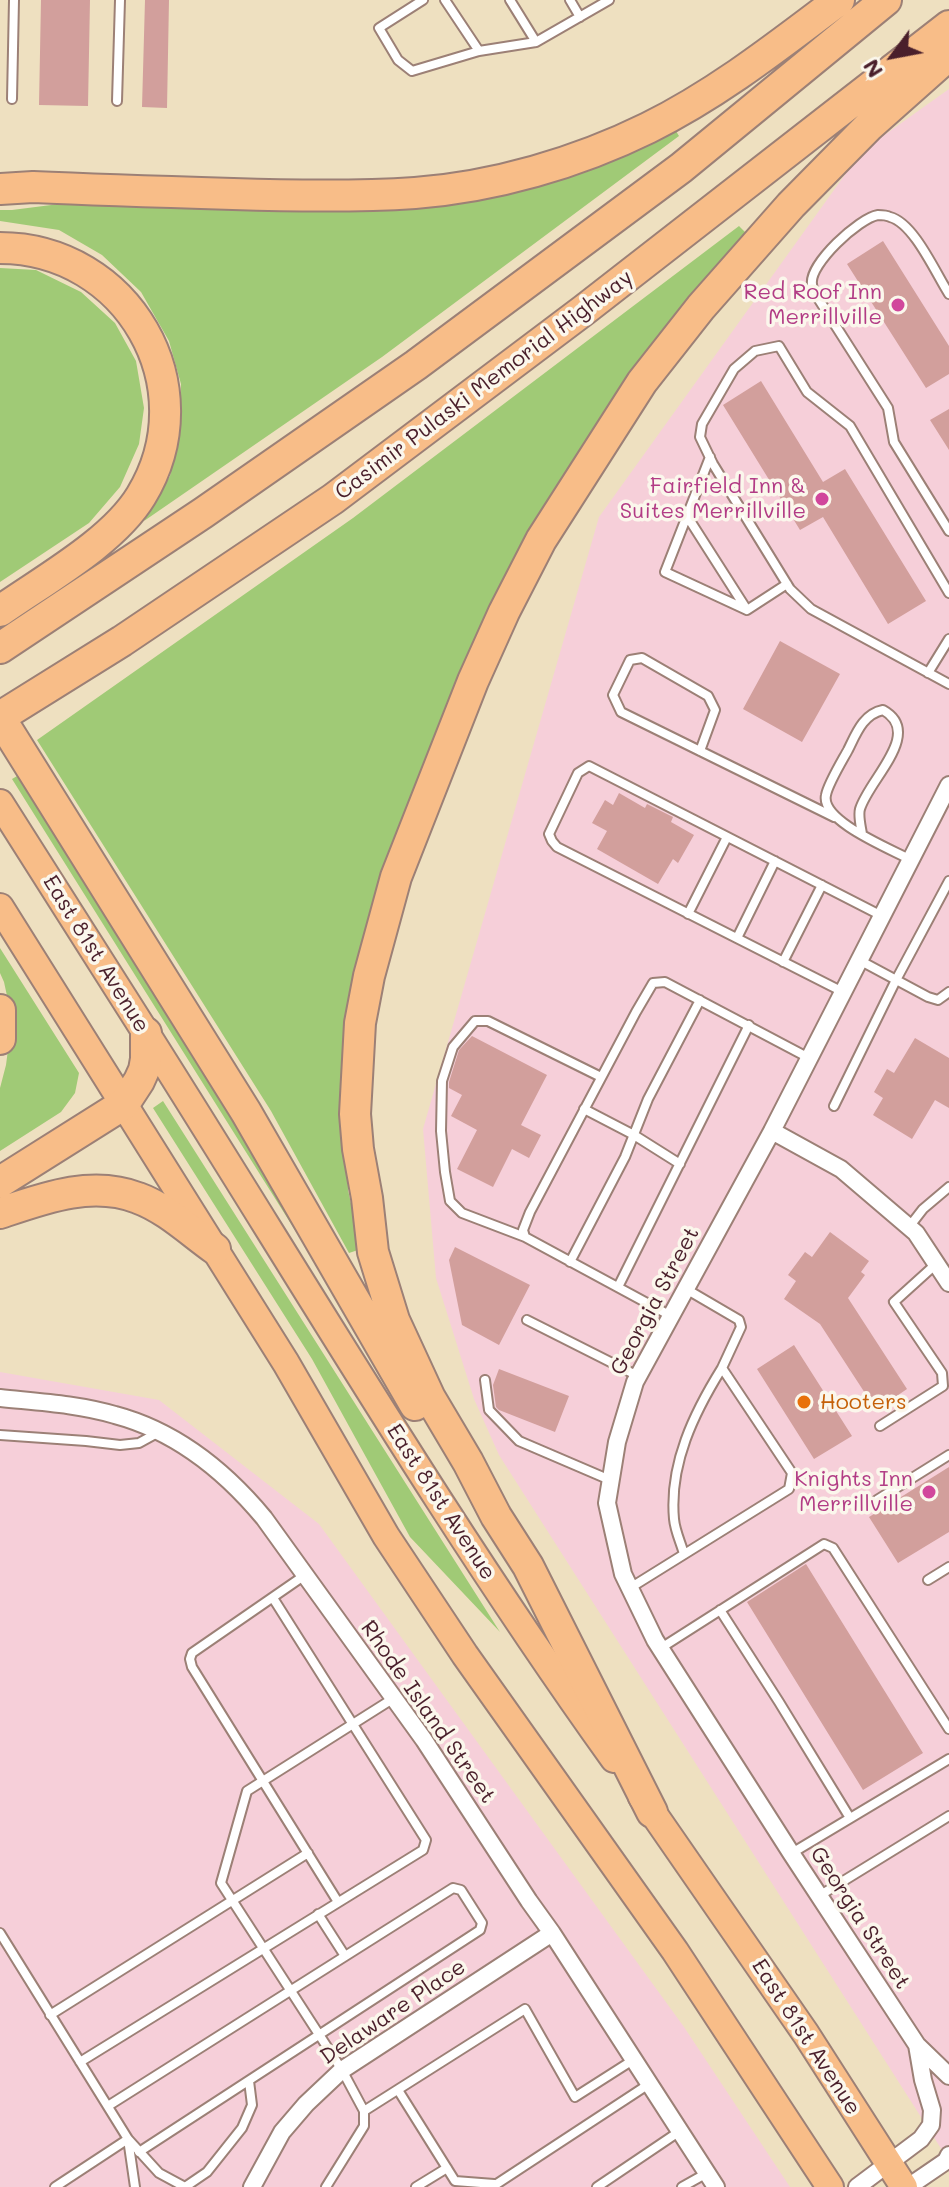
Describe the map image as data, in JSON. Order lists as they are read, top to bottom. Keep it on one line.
{"streets":{"highway":["Casimir Pulaski Memorial Highway"],"main road":["East 81st Avenue"],"street":["Georgia Street","Rhode Island Street","Delaware Place"]},"crossings":[["East 81st Avenue","Georgia Street"],["Rhode Island Street","Delaware Place"]],"places":["Red Roof Inn Merrillville","Fairfield Inn & Suites Merrillville","Hooters","Knights Inn Merrillville"],"north":"bottom left"}
